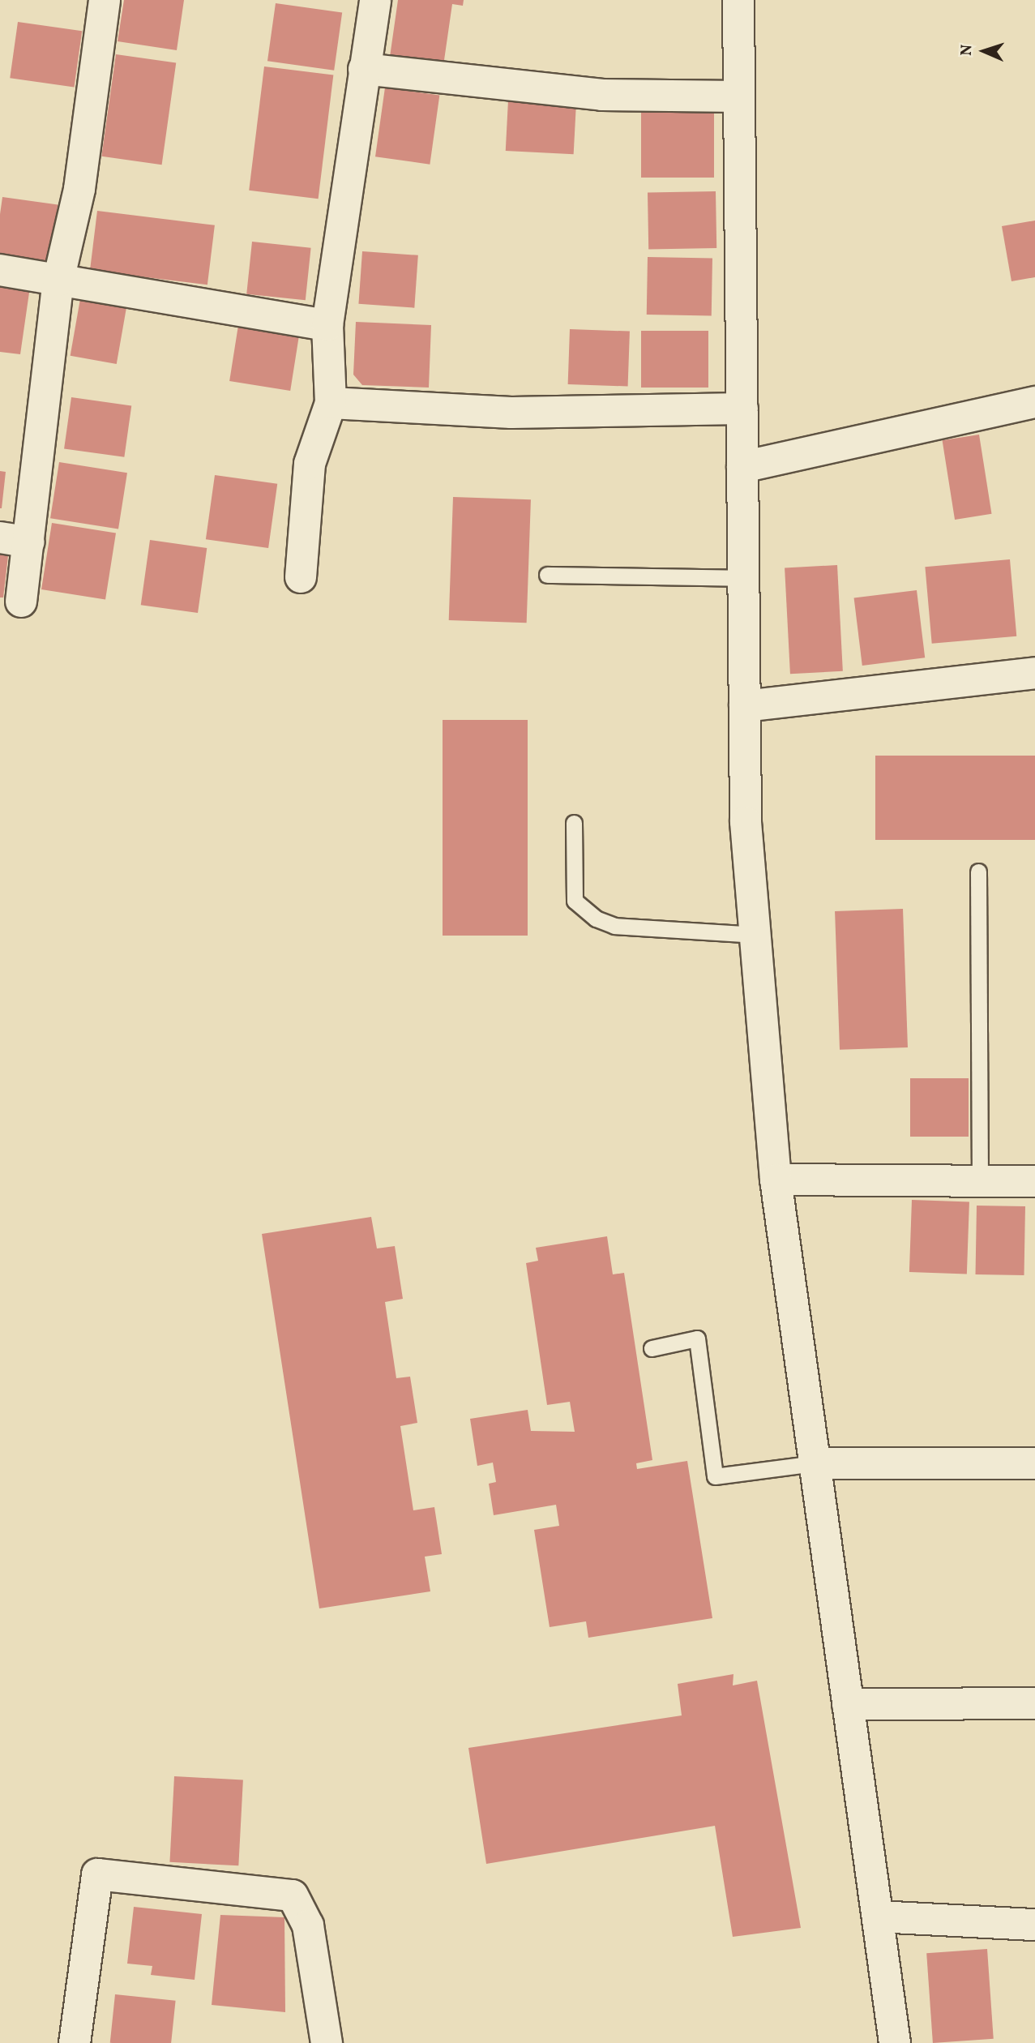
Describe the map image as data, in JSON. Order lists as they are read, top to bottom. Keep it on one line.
{"north":"left"}
